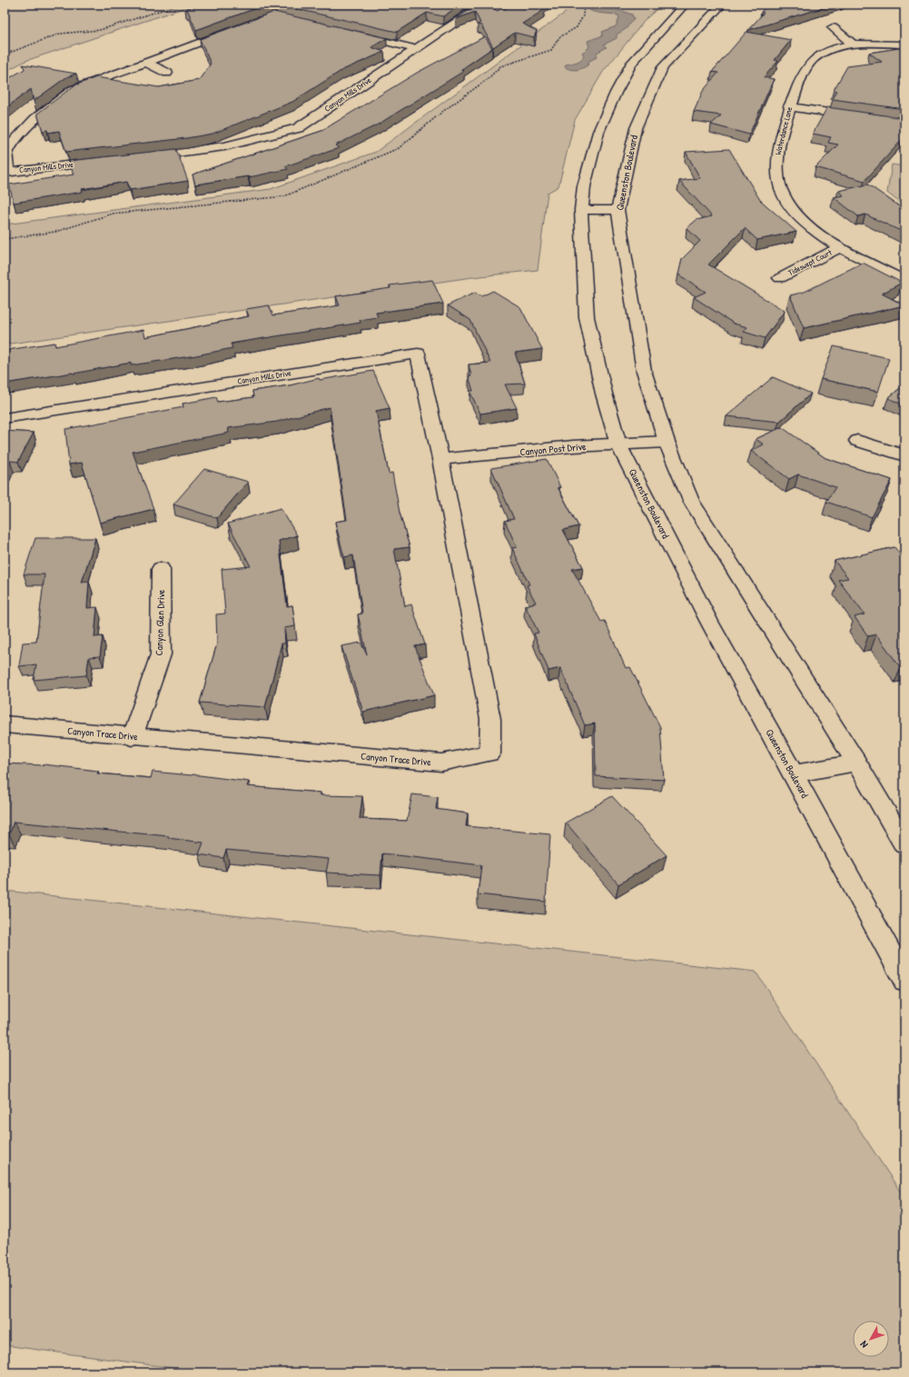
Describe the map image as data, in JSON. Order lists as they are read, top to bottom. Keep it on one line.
{"streets":{"street":["Canyon Mills Drive","Waterdance Lane","Queenston Boulevard","Tideswept Court","Canyon Post Drive","Canyon Glen Drive","Canyon Trace Drive"]},"crossings":[["Canyon Mills Drive","Canyon Post Drive"],["Canyon Mills Drive","Canyon Trace Drive"],["Waterdance Lane","Tideswept Court"],["Queenston Boulevard","Canyon Post Drive"],["Canyon Post Drive","Canyon Trace Drive"],["Canyon Glen Drive","Canyon Trace Drive"]],"north":"bottom left"}
